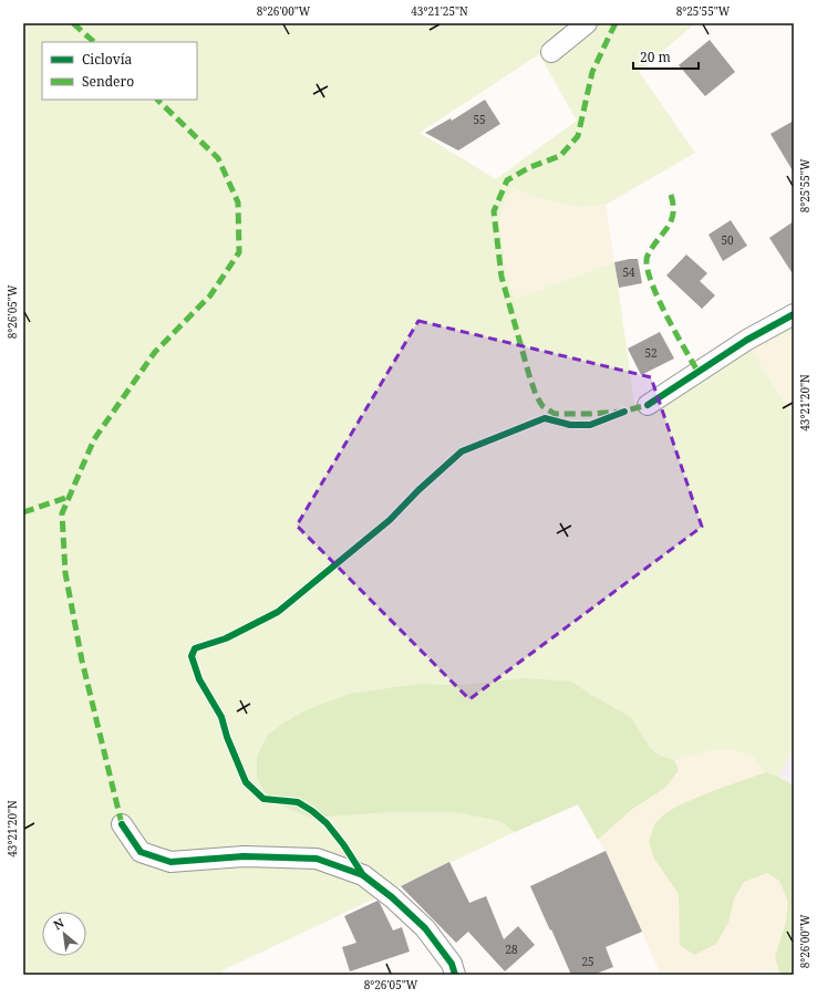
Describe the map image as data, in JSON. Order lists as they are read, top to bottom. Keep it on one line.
{"house_numbers":["55","50","54","52","28","25"],"legend":["Ciclovía","Sendero"],"scale_bar":"20 m","north":"top left","coordinates":["8°26'00\"W","43°21'25\"N","8°25'55\"W","8°26'05\"W","43°21'20\"N"]}
